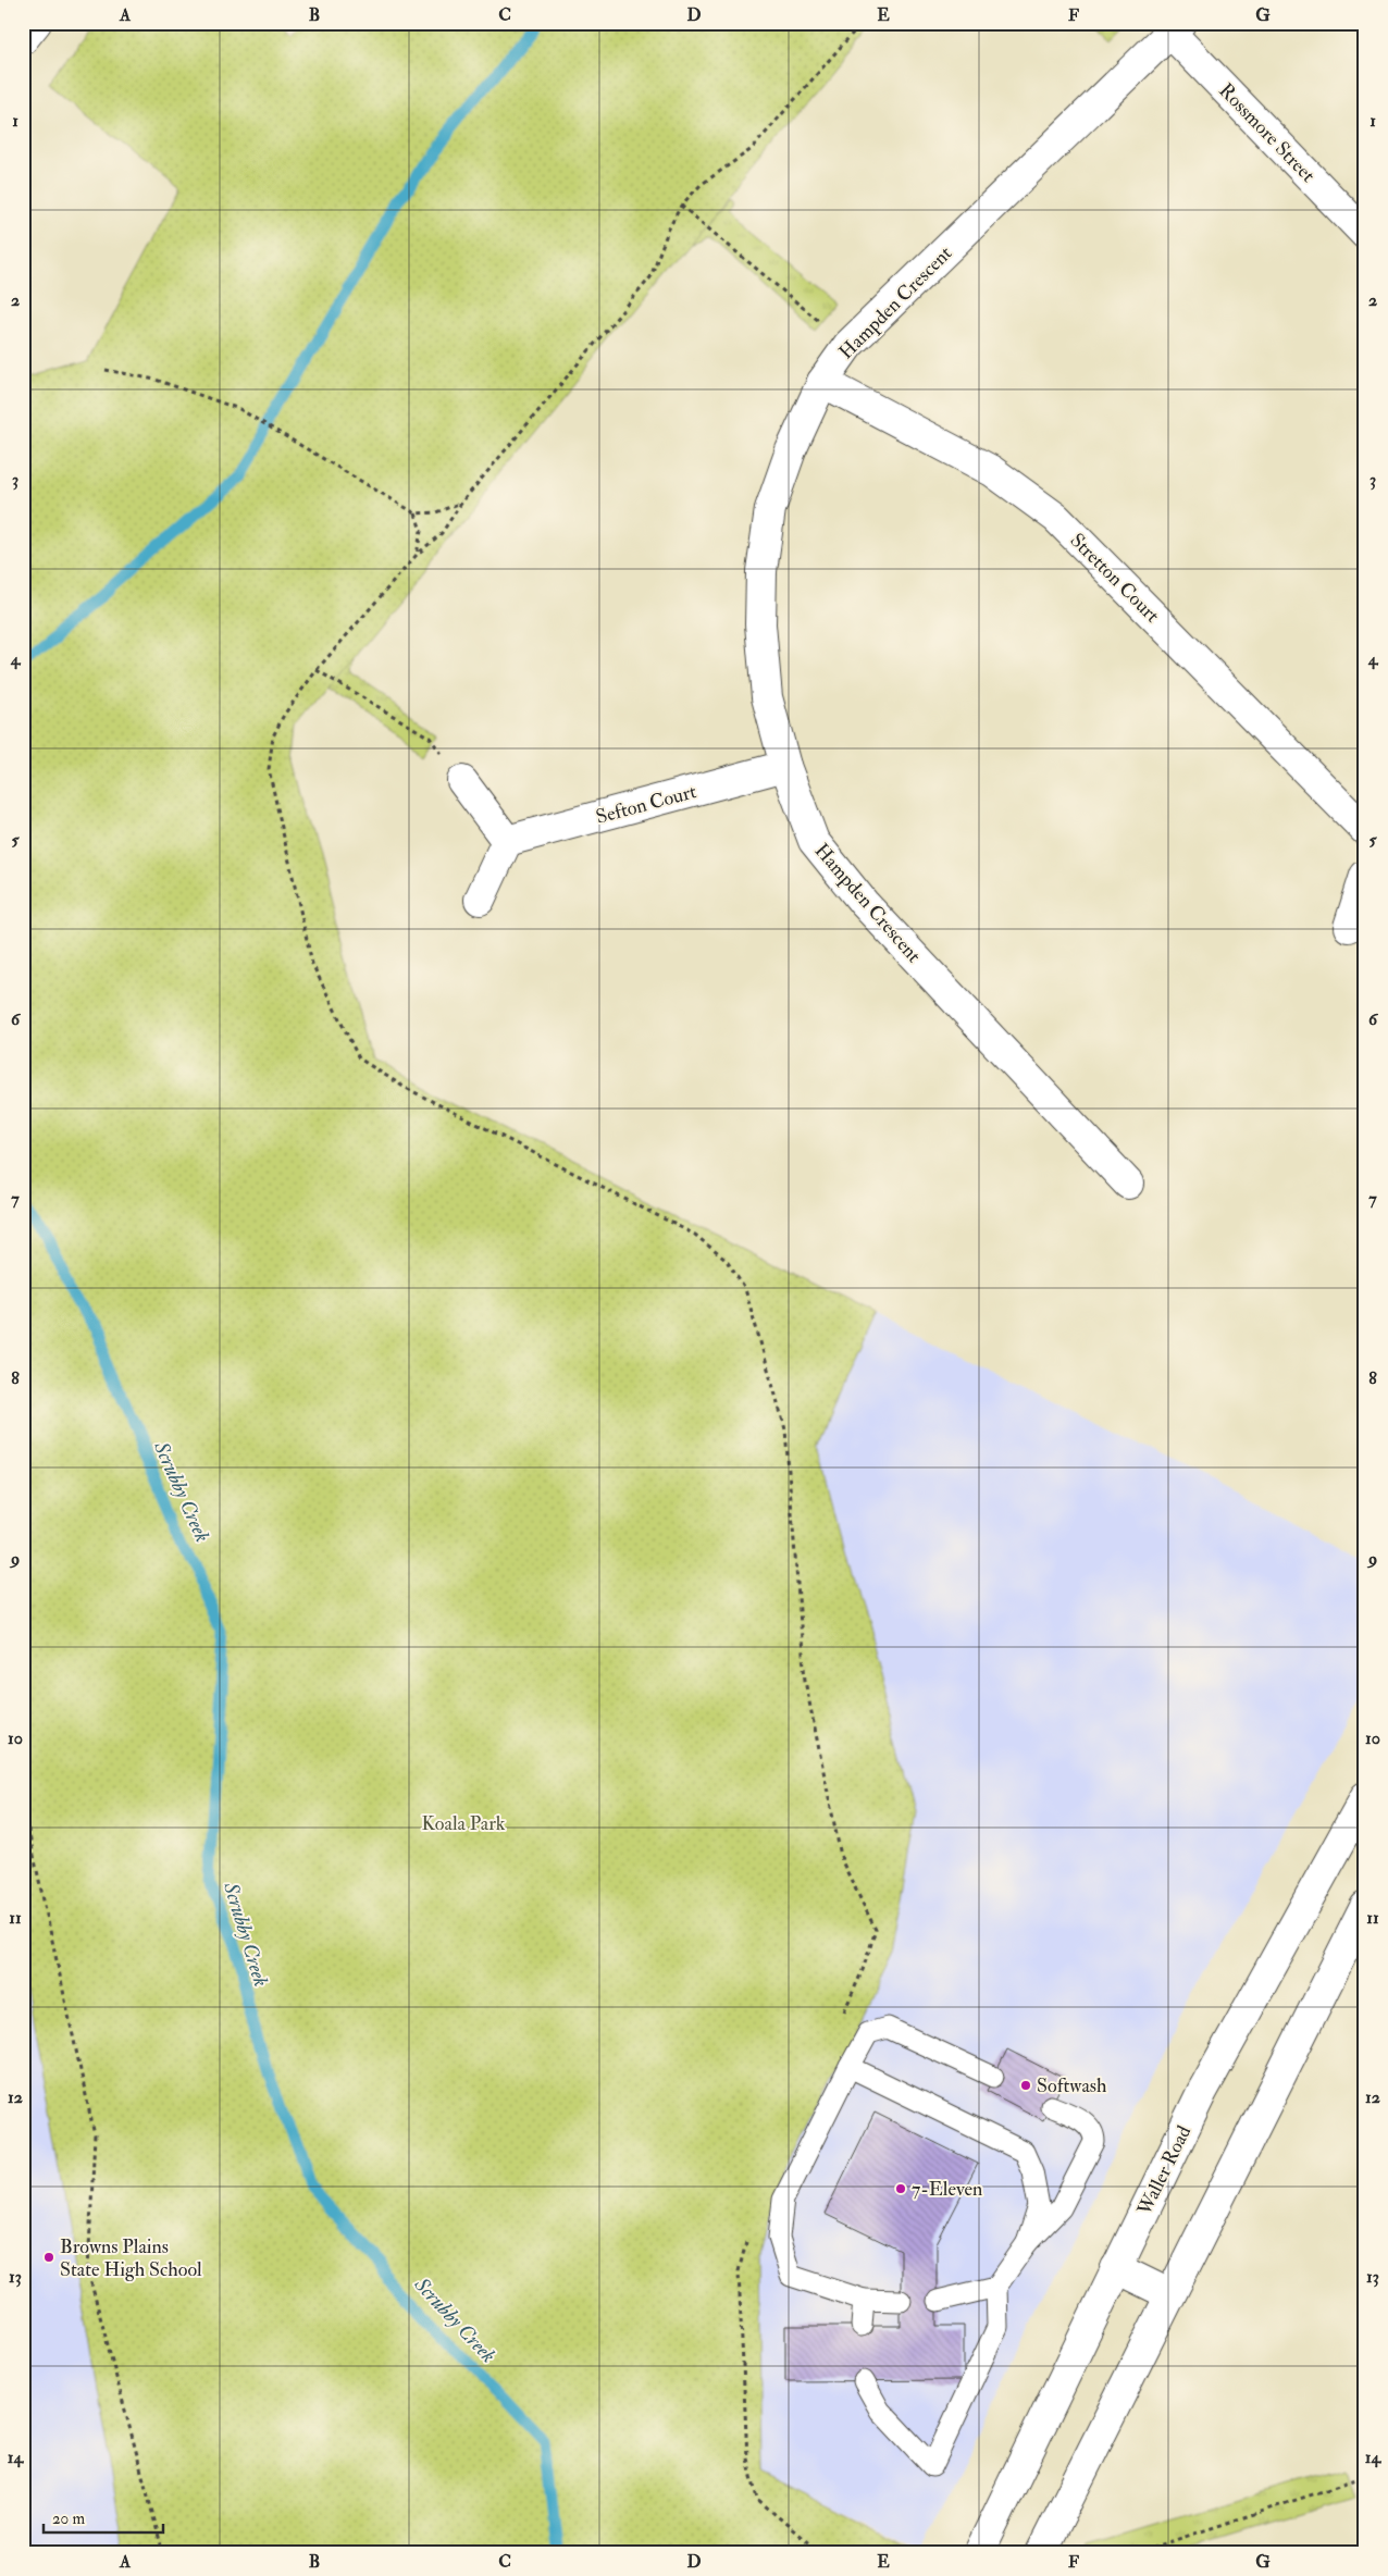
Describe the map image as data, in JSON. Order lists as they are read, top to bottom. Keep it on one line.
{"streets":{"street":["Rossmore Street","Hampden Crescent","Stretton Court","Sefton Court","Waller Road"]},"crossings":[["Rossmore Street","Hampden Crescent"],["Hampden Crescent","Stretton Court"],["Hampden Crescent","Sefton Court"]],"water":["Scrubby Creek"],"parks":["Koala Park"],"places":["Softwash","7-Eleven","Browns Plains State High School"],"scale_bar":"20 m","grid":{"columns":["A","B","C","D","E","F","G"],"rows":["1","2","3","4","5","6","7","8","9","10","11","12","13","14"]}}
